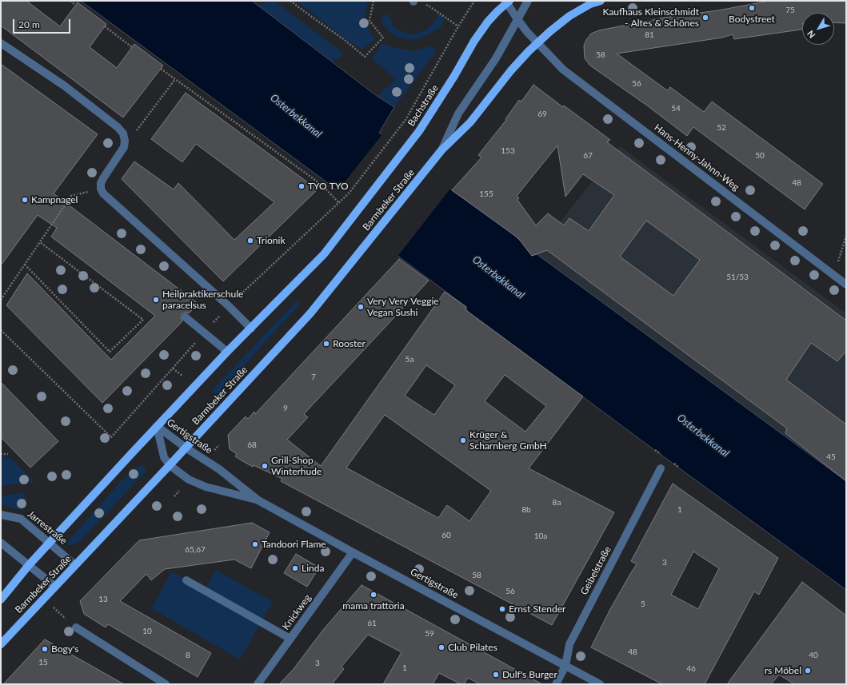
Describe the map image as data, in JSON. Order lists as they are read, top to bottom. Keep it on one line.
{"streets":{"main road":["Bachstraße","Barmbeker Straße"],"street":["Hans-Henny-Jahnn-Weg","Gertigstraße","Jarrestraße","Geibelstraße","Knickweg"]},"crossings":[["Bachstraße","Hans-Henny-Jahnn-Weg"],["Bachstraße","Barmbeker Straße"],["Barmbeker Straße","Gertigstraße"],["Barmbeker Straße","Jarrestraße"],["Gertigstraße","Geibelstraße"],["Gertigstraße","Knickweg"]],"water":["Osterbekkanal"],"places":["Bodystreet","Kaufhaus Kleinschmidt - Altes & Schönes","TYO TYO","Kampnagel","Trionik","Heilpraktikerschule paracelsus","Very Very Veggie Vegan Sushi","Rooster","Krüger & Scharnberg GmbH","Grill-Shop Winterhude","Tandoori Flame","Linda","mama trattoria","Ernst Stender","Club Pilates","Bogy's","rs Möbel","Dulf's Burger"],"house_numbers":["75","81","58","56","54","69","52","153","67","50","48","155","51/53","5a","7","9","68","45","8a","8b","1","60","10a","65,67","3","58","56","13","5","61","10","59","48","8","40","15","3","1","46"],"scale_bar":"20 m","north":"bottom left"}
